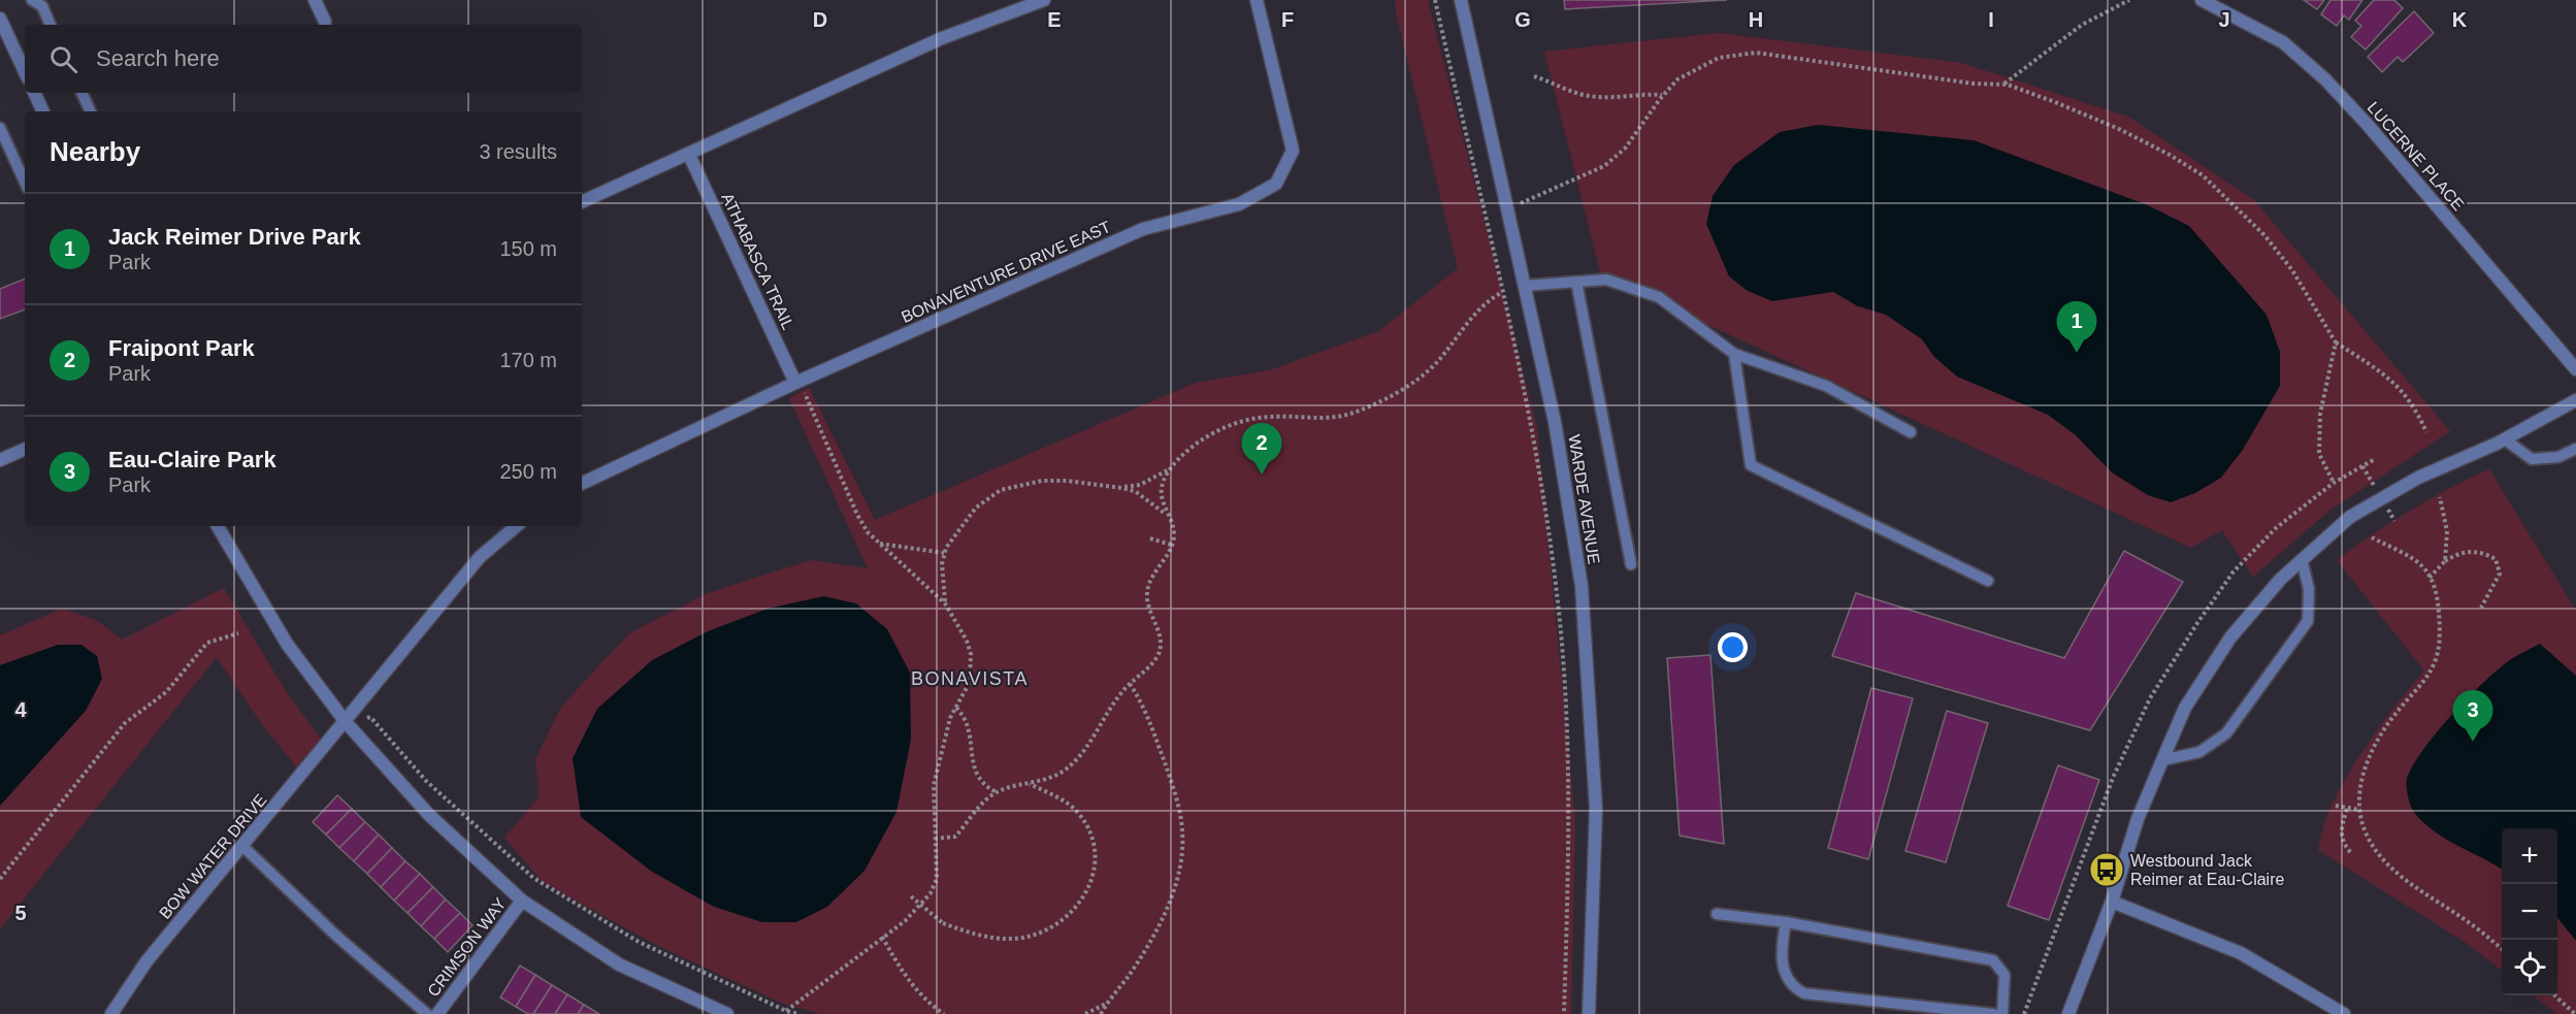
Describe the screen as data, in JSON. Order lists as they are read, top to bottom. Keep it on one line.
{"streets":{"street":["LUCERNE PLACE","ATHABASCA TRAIL","BONAVENTURE DRIVE EAST","WARDE AVENUE","BOW WATER DRIVE","CRIMSON WAY"]},"crossings":[["ATHABASCA TRAIL","BONAVENTURE DRIVE EAST"]],"districts":["BONAVISTA"],"places":{"bus stop":["Westbound Jack Reimer at Eau-Claire"]},"page":{"search":"Search here","heading":["Nearby","3 results"],"list":[{"mark":"1","name":"Jack Reimer Drive Park","note":"Park","value":"150 m"},{"mark":"2","name":"Fraipont Park","note":"Park","value":"170 m"},{"mark":"3","name":"Eau-Claire Park","note":"Park","value":"250 m"}],"pins":["1","2","3"],"map_buttons":["+","−"]},"grid":{"columns":["D","E","F","G","H","I","J","K"],"rows":["4","5"]}}
